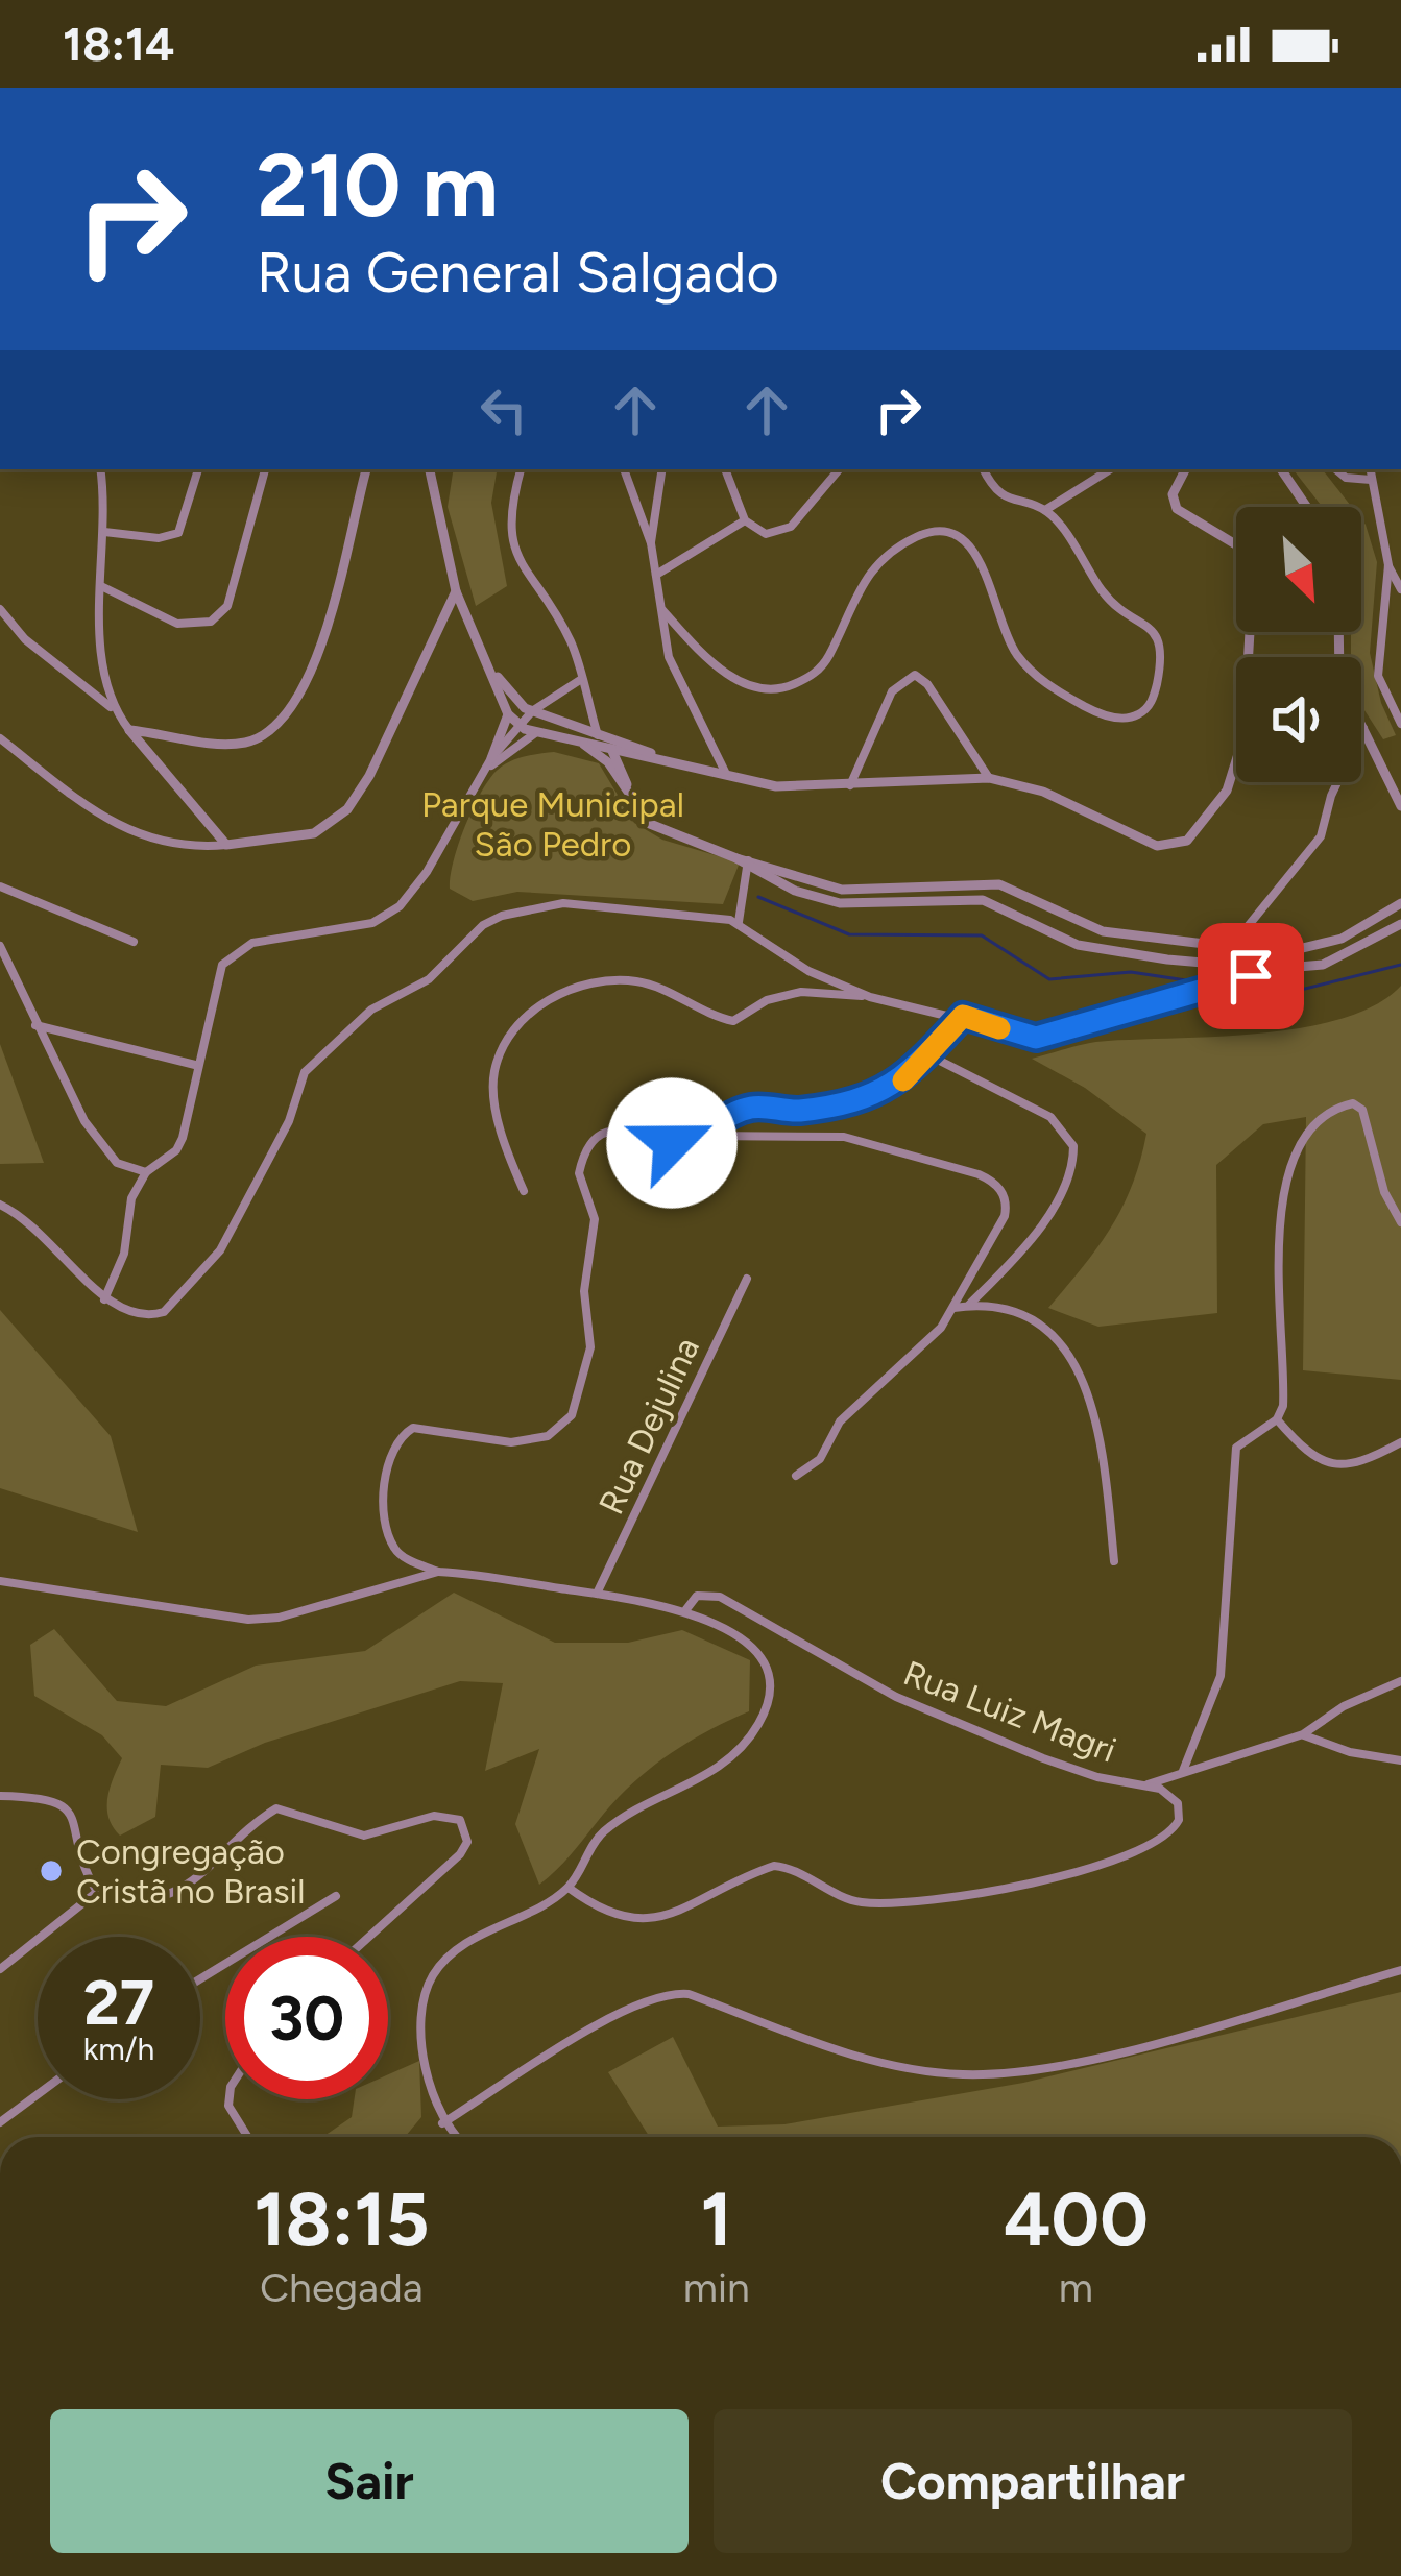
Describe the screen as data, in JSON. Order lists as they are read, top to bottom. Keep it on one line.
{"streets":{"street":["Rua Dejulina","Rua Luiz Magri"]},"parks":["Parque Municipal São Pedro"],"places":["Congregação Cristã no Brasil"],"north":"bottom right","page":{"status":"18:14","turn":["210 m","Rua General Salgado"],"speed":"27 km/h","limit":"30","eta":["18:15","Chegada","1","min","400","m"],"buttons":["Sair","Compartilhar"]}}
